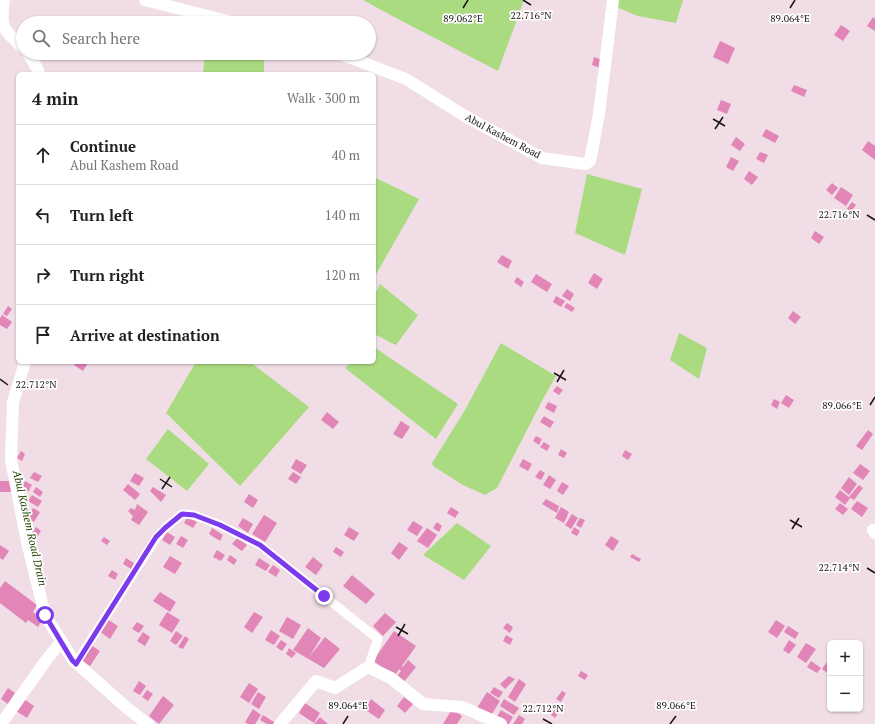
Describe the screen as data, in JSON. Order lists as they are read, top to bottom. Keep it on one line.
{"streets":{"street":["Abul Kashem Road"]},"water":["Abul Kashem Road Drain"],"page":{"search":"Search here","heading":["4 min","Walk · 300 m"],"list":[["Continue","Abul Kashem Road","40 m"],["Turn left","140 m"],["Turn right","120 m"],"Arrive at destination"],"map_buttons":["+","−"]},"coordinates":["22.716°N","89.062°E","89.064°E","22.712°N","89.066°E","22.714°N"]}
